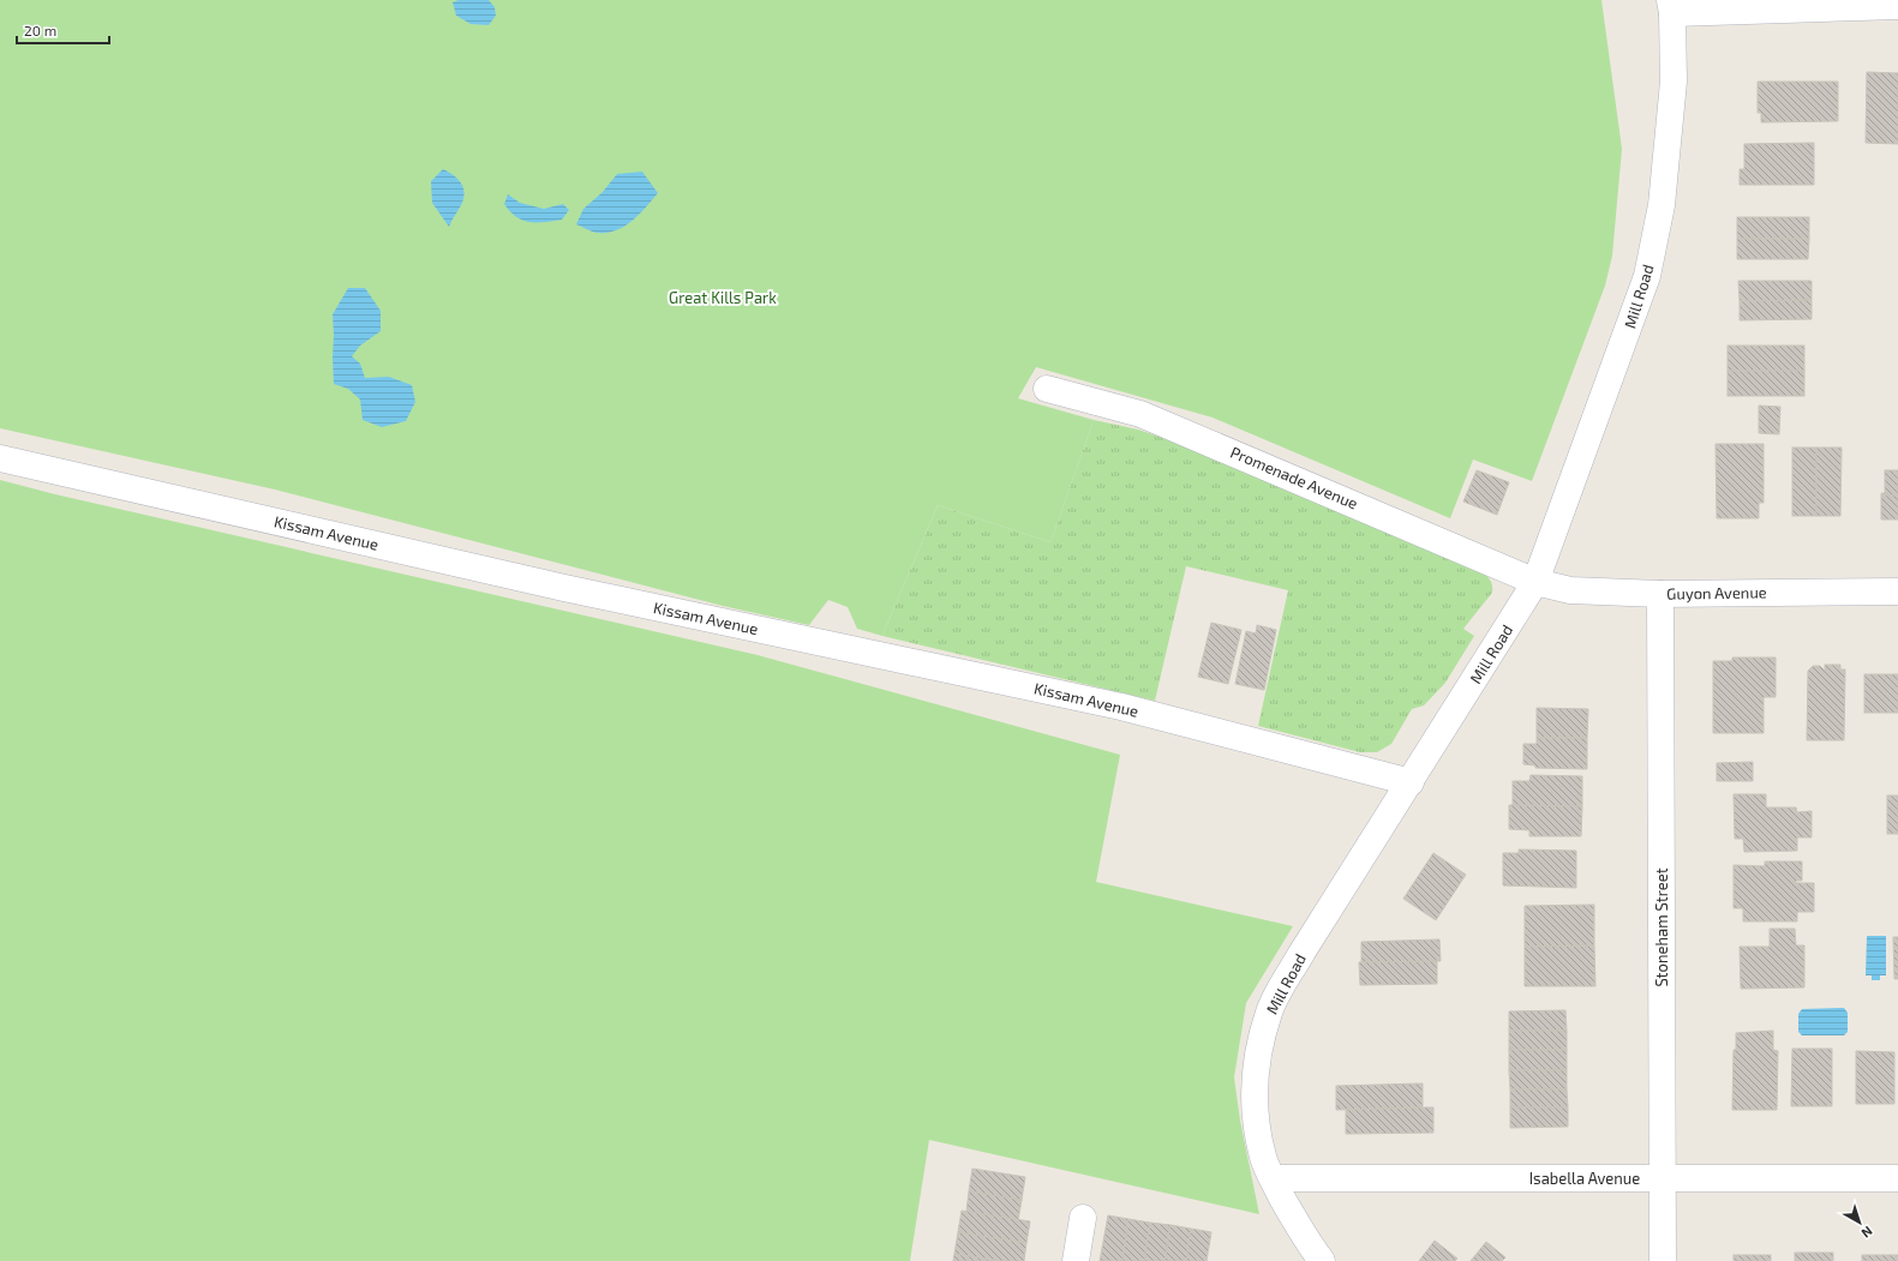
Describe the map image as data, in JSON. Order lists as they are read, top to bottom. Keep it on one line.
{"streets":{"street":["Mill Road","Promenade Avenue","Kissam Avenue","Guyon Avenue","Stoneham Street","Isabella Avenue"]},"crossings":[["Mill Road","Promenade Avenue"],["Mill Road","Kissam Avenue"],["Mill Road","Guyon Avenue"],["Mill Road","Isabella Avenue"],["Promenade Avenue","Guyon Avenue"],["Guyon Avenue","Stoneham Street"],["Stoneham Street","Isabella Avenue"]],"parks":["Great Kills Park"],"scale_bar":"20 m","north":"bottom right"}
